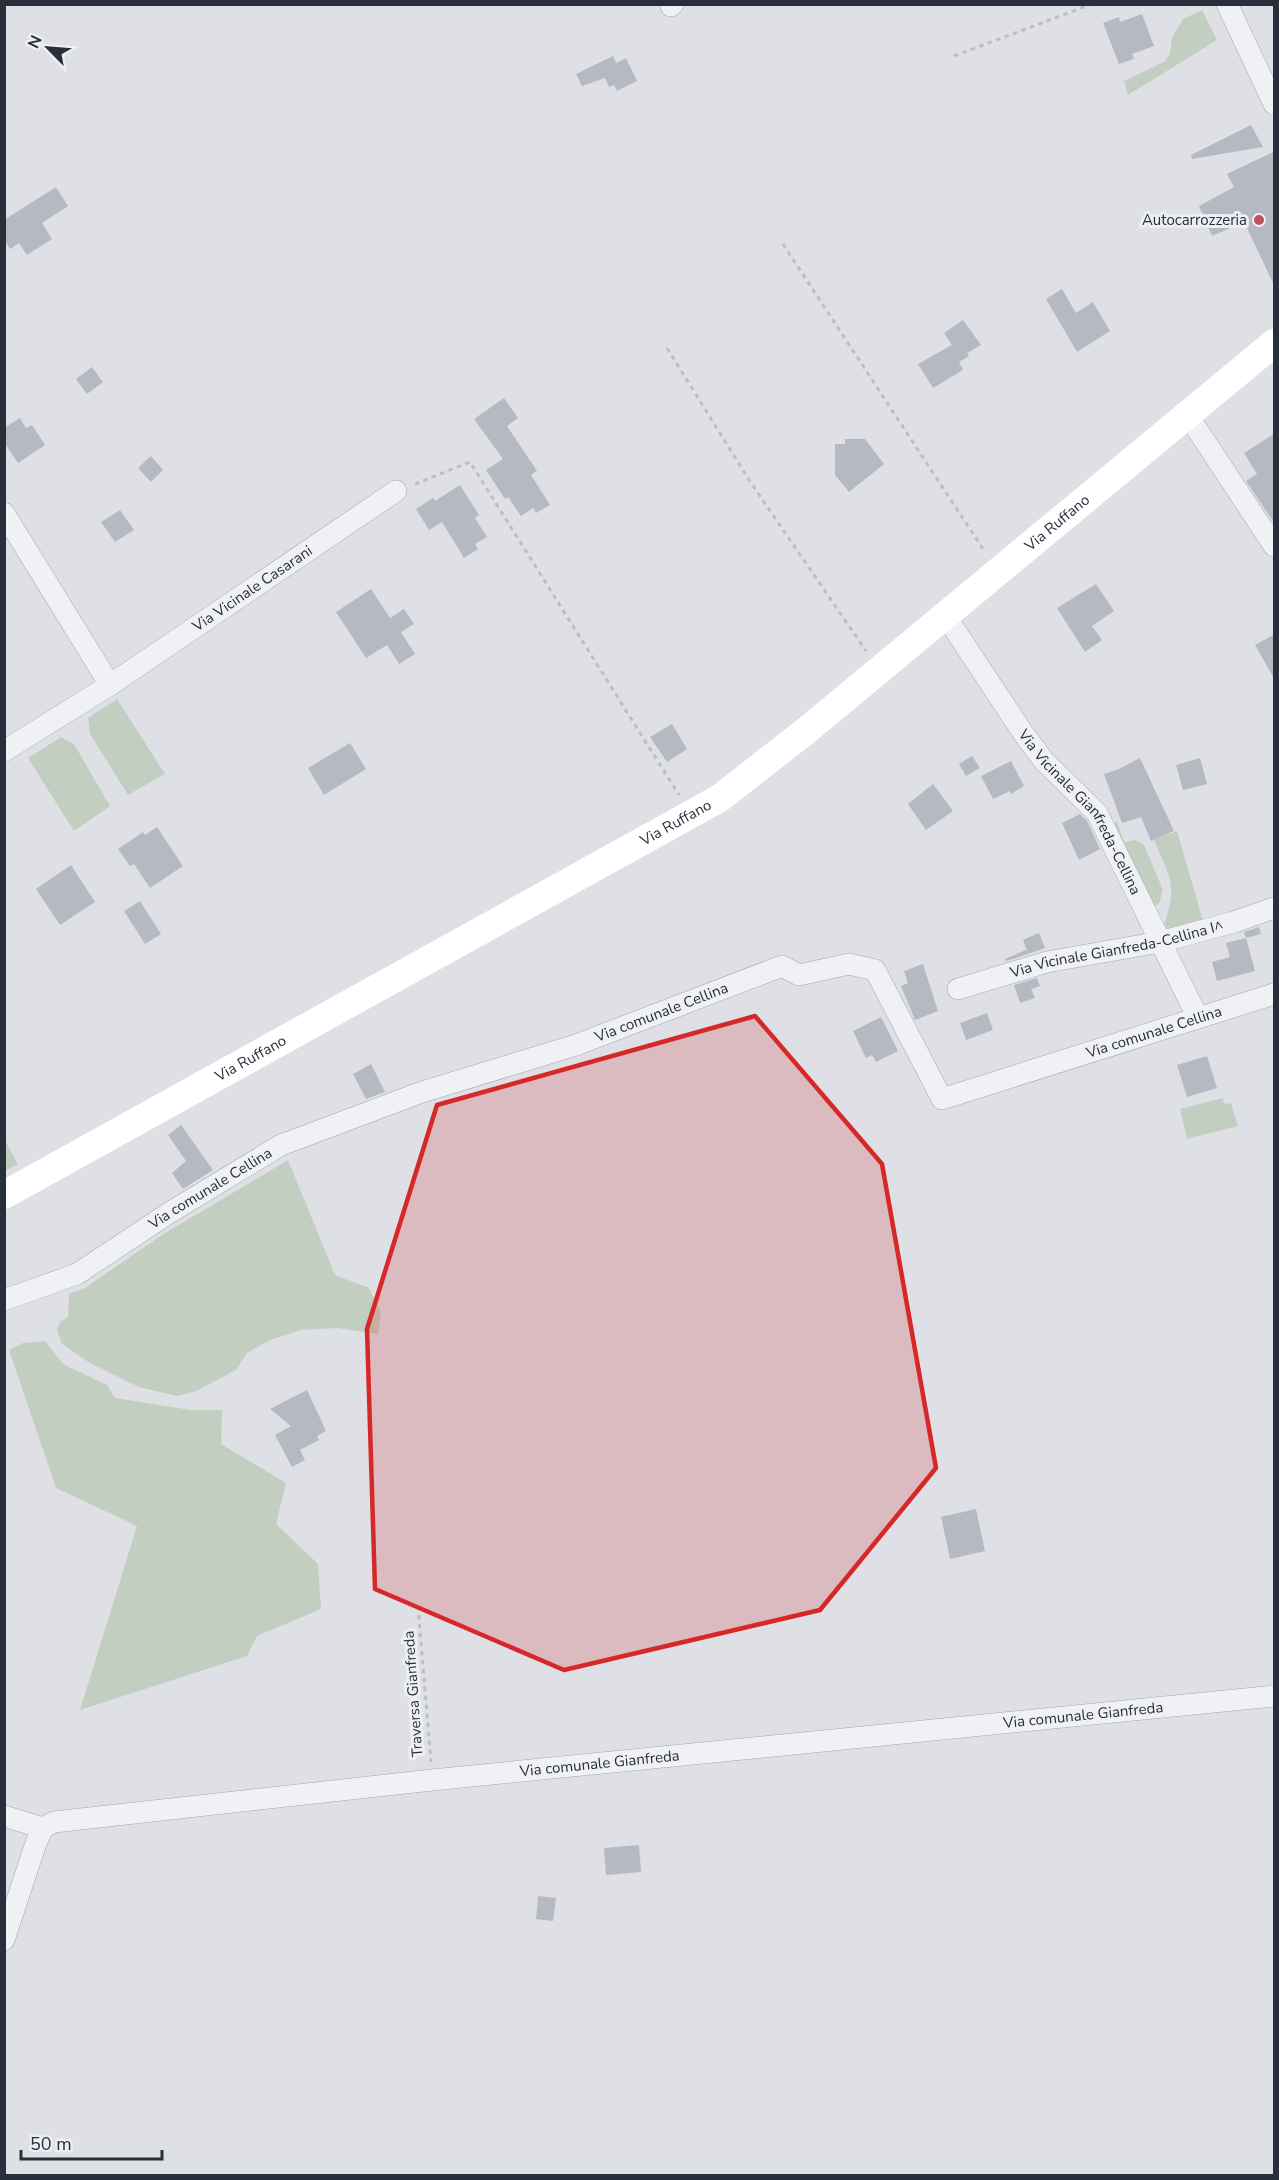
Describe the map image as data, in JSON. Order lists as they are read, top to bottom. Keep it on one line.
{"streets":{"street":["Via Ruffano","Via Vicinale Casarani","Via Vicinale Gianfreda-Cellina","Via Vicinale Gianfreda-Cellina I^","Via comunale Cellina","Via comunale Gianfreda"],"path":["Traversa Gianfreda"]},"crossings":[["Via Ruffano","Via Vicinale Gianfreda-Cellina"],["Via Vicinale Gianfreda-Cellina","Via Vicinale Gianfreda-Cellina I^"],["Via Vicinale Gianfreda-Cellina","Via comunale Cellina"],["Traversa Gianfreda","Via comunale Gianfreda"]],"places":["Autocarrozzeria"],"scale_bar":"50 m","north":"top left"}
